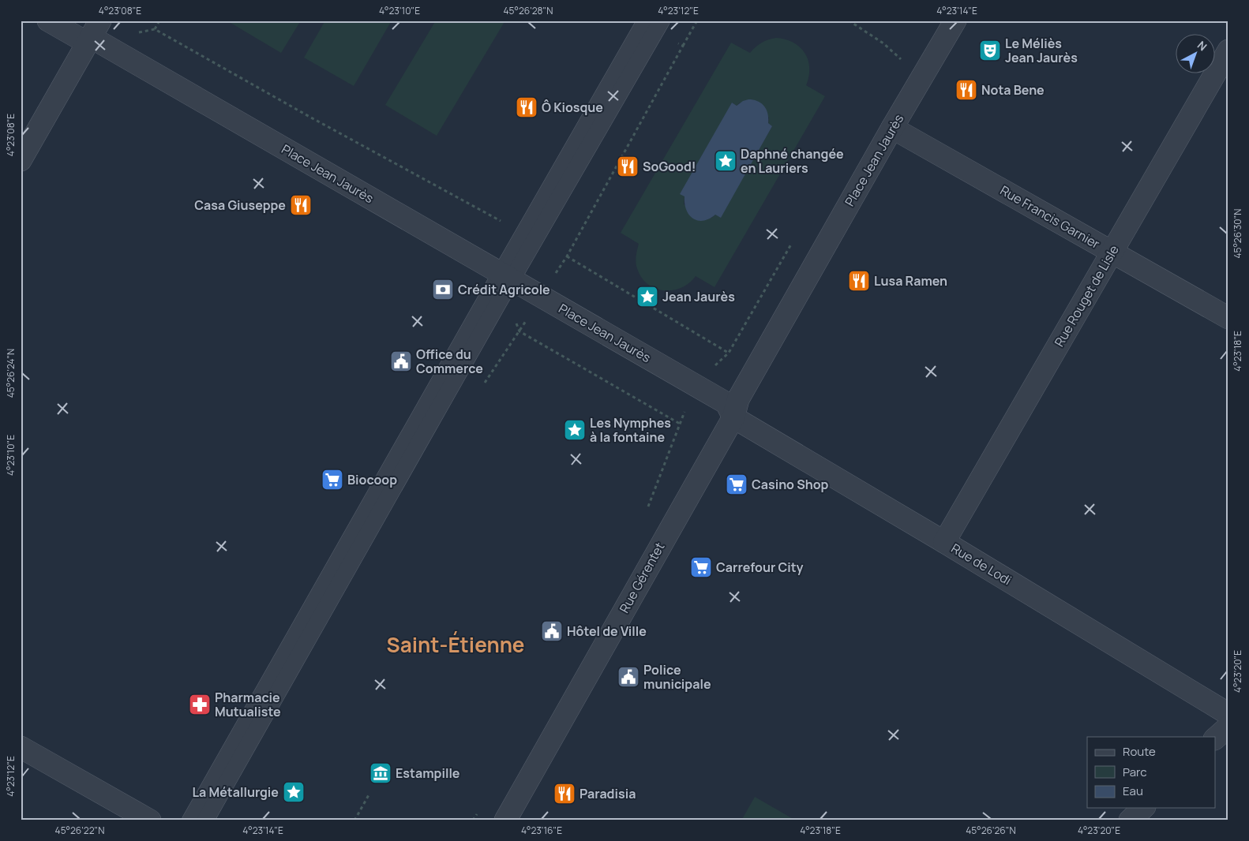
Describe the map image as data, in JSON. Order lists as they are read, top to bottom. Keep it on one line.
{"streets":{"street":["Place Jean Jaurès","Rue Francis Garnier","Rue Rouget de Lisle","Rue de Lodi","Rue Gérentet"]},"crossings":[["Place Jean Jaurès","Rue Francis Garnier"],["Place Jean Jaurès","Rue de Lodi"],["Place Jean Jaurès","Rue Gérentet"],["Rue Francis Garnier","Rue Rouget de Lisle"],["Rue Rouget de Lisle","Rue de Lodi"],["Rue de Lodi","Rue Gérentet"]],"districts":["Saint-Étienne"],"places":{"theatre":["Le Méliès Jean Jaurès"],"restaurant":["Nota Bene","Ô Kiosque","SoGood!","Casa Giuseppe","Lusa Ramen","Paradisia"],"place":["Daphné changée en Lauriers","Jean Jaurès","Les Nymphes à la fontaine","La Métallurgie"],"bank":["Crédit Agricole"],"public building":["Office du Commerce","Hôtel de Ville","Police municipale"],"supermarket":["Biocoop","Casino Shop","Carrefour City"],"pharmacy":["Pharmacie Mutualiste"],"museum":["Estampille"]},"legend":["Route","Parc","Eau"],"north":"top right","coordinates":["4°23'08\"E","4°23'10\"E","45°26'28\"N","4°23'12\"E","4°23'14\"E","45°26'30\"N","4°23'18\"E","45°26'24\"N","4°23'20\"E","45°26'22\"N","4°23'16\"E","45°26'26\"N"]}
